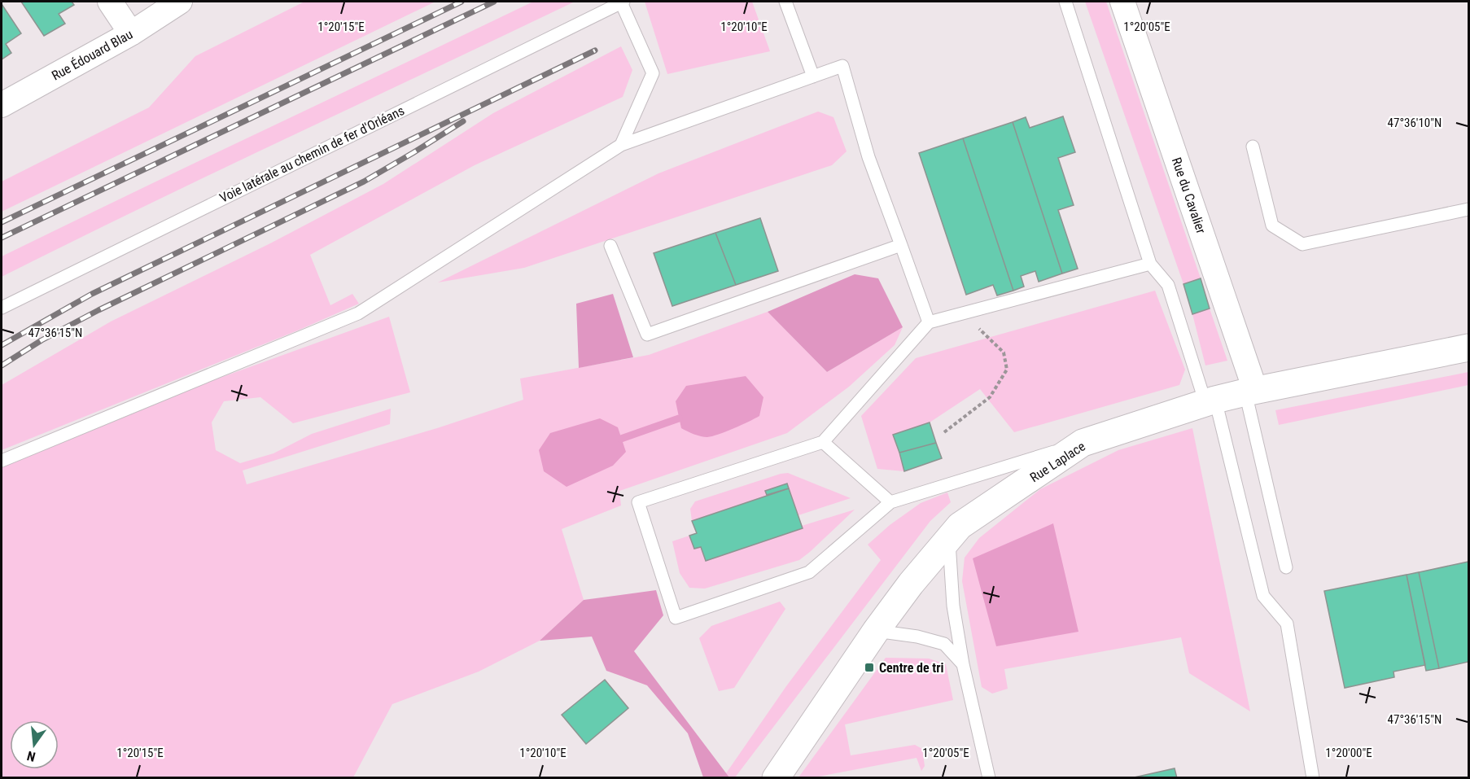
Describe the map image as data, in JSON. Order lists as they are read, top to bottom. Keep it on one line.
{"streets":{"street":["Rue Édouard Blau","Rue du Cavalier","Rue Laplace"],"lane":["Voie latérale au chemin de fer d'Orléans"]},"crossings":[["Rue du Cavalier","Rue Laplace"]],"places":{"transit":["Centre de tri"]},"north":"bottom","coordinates":["1°20'15\"E","1°20'10\"E","1°20'05\"E","47°36'10\"N","47°36'15\"N","1°20'00\"E"]}
